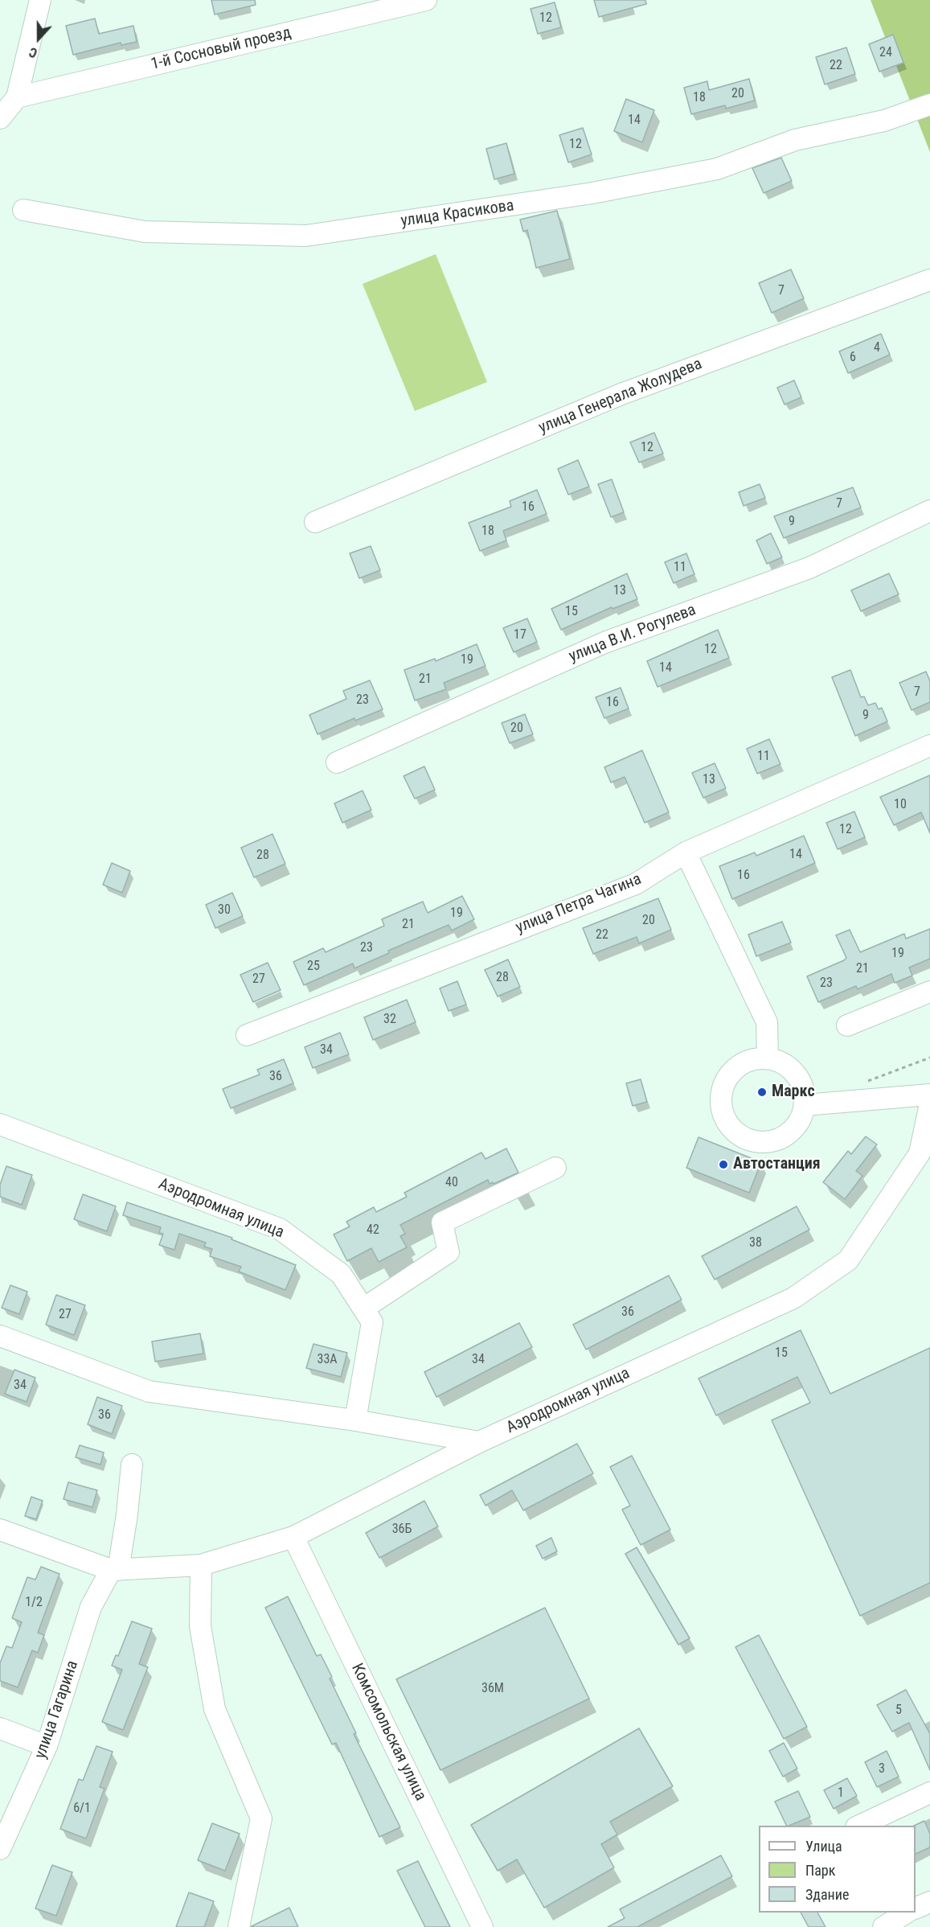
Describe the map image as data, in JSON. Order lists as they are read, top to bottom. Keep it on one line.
{"streets":{"street":["1-й Сосновый проезд","улица Красикова","улица Генерала Жолудева","улица В.И. Рогулева","улица Петра Чагина","Аэродромная улица","улица Гагарина","Комсомольская улица"]},"crossings":[["Аэродромная улица","улица Гагарина"],["Аэродромная улица","Комсомольская улица"]],"places":["Маркс","Автостанция"],"house_numbers":["12","24","22","20","18","14","12","7","4","6","12","7","16","9","18","11","13","15","17","12","19","14","21","7","23","16","9","20","11","13","10","12","14","28","16","30","19","20","21","22","23","19","25","21","28","27","23","32","34","36","40","42","38","36","27","15","33А","34","34","36","36Б","1/2","36М","5","3","1","6/1"],"legend":["Улица","Парк","Здание"],"north":"bottom"}
